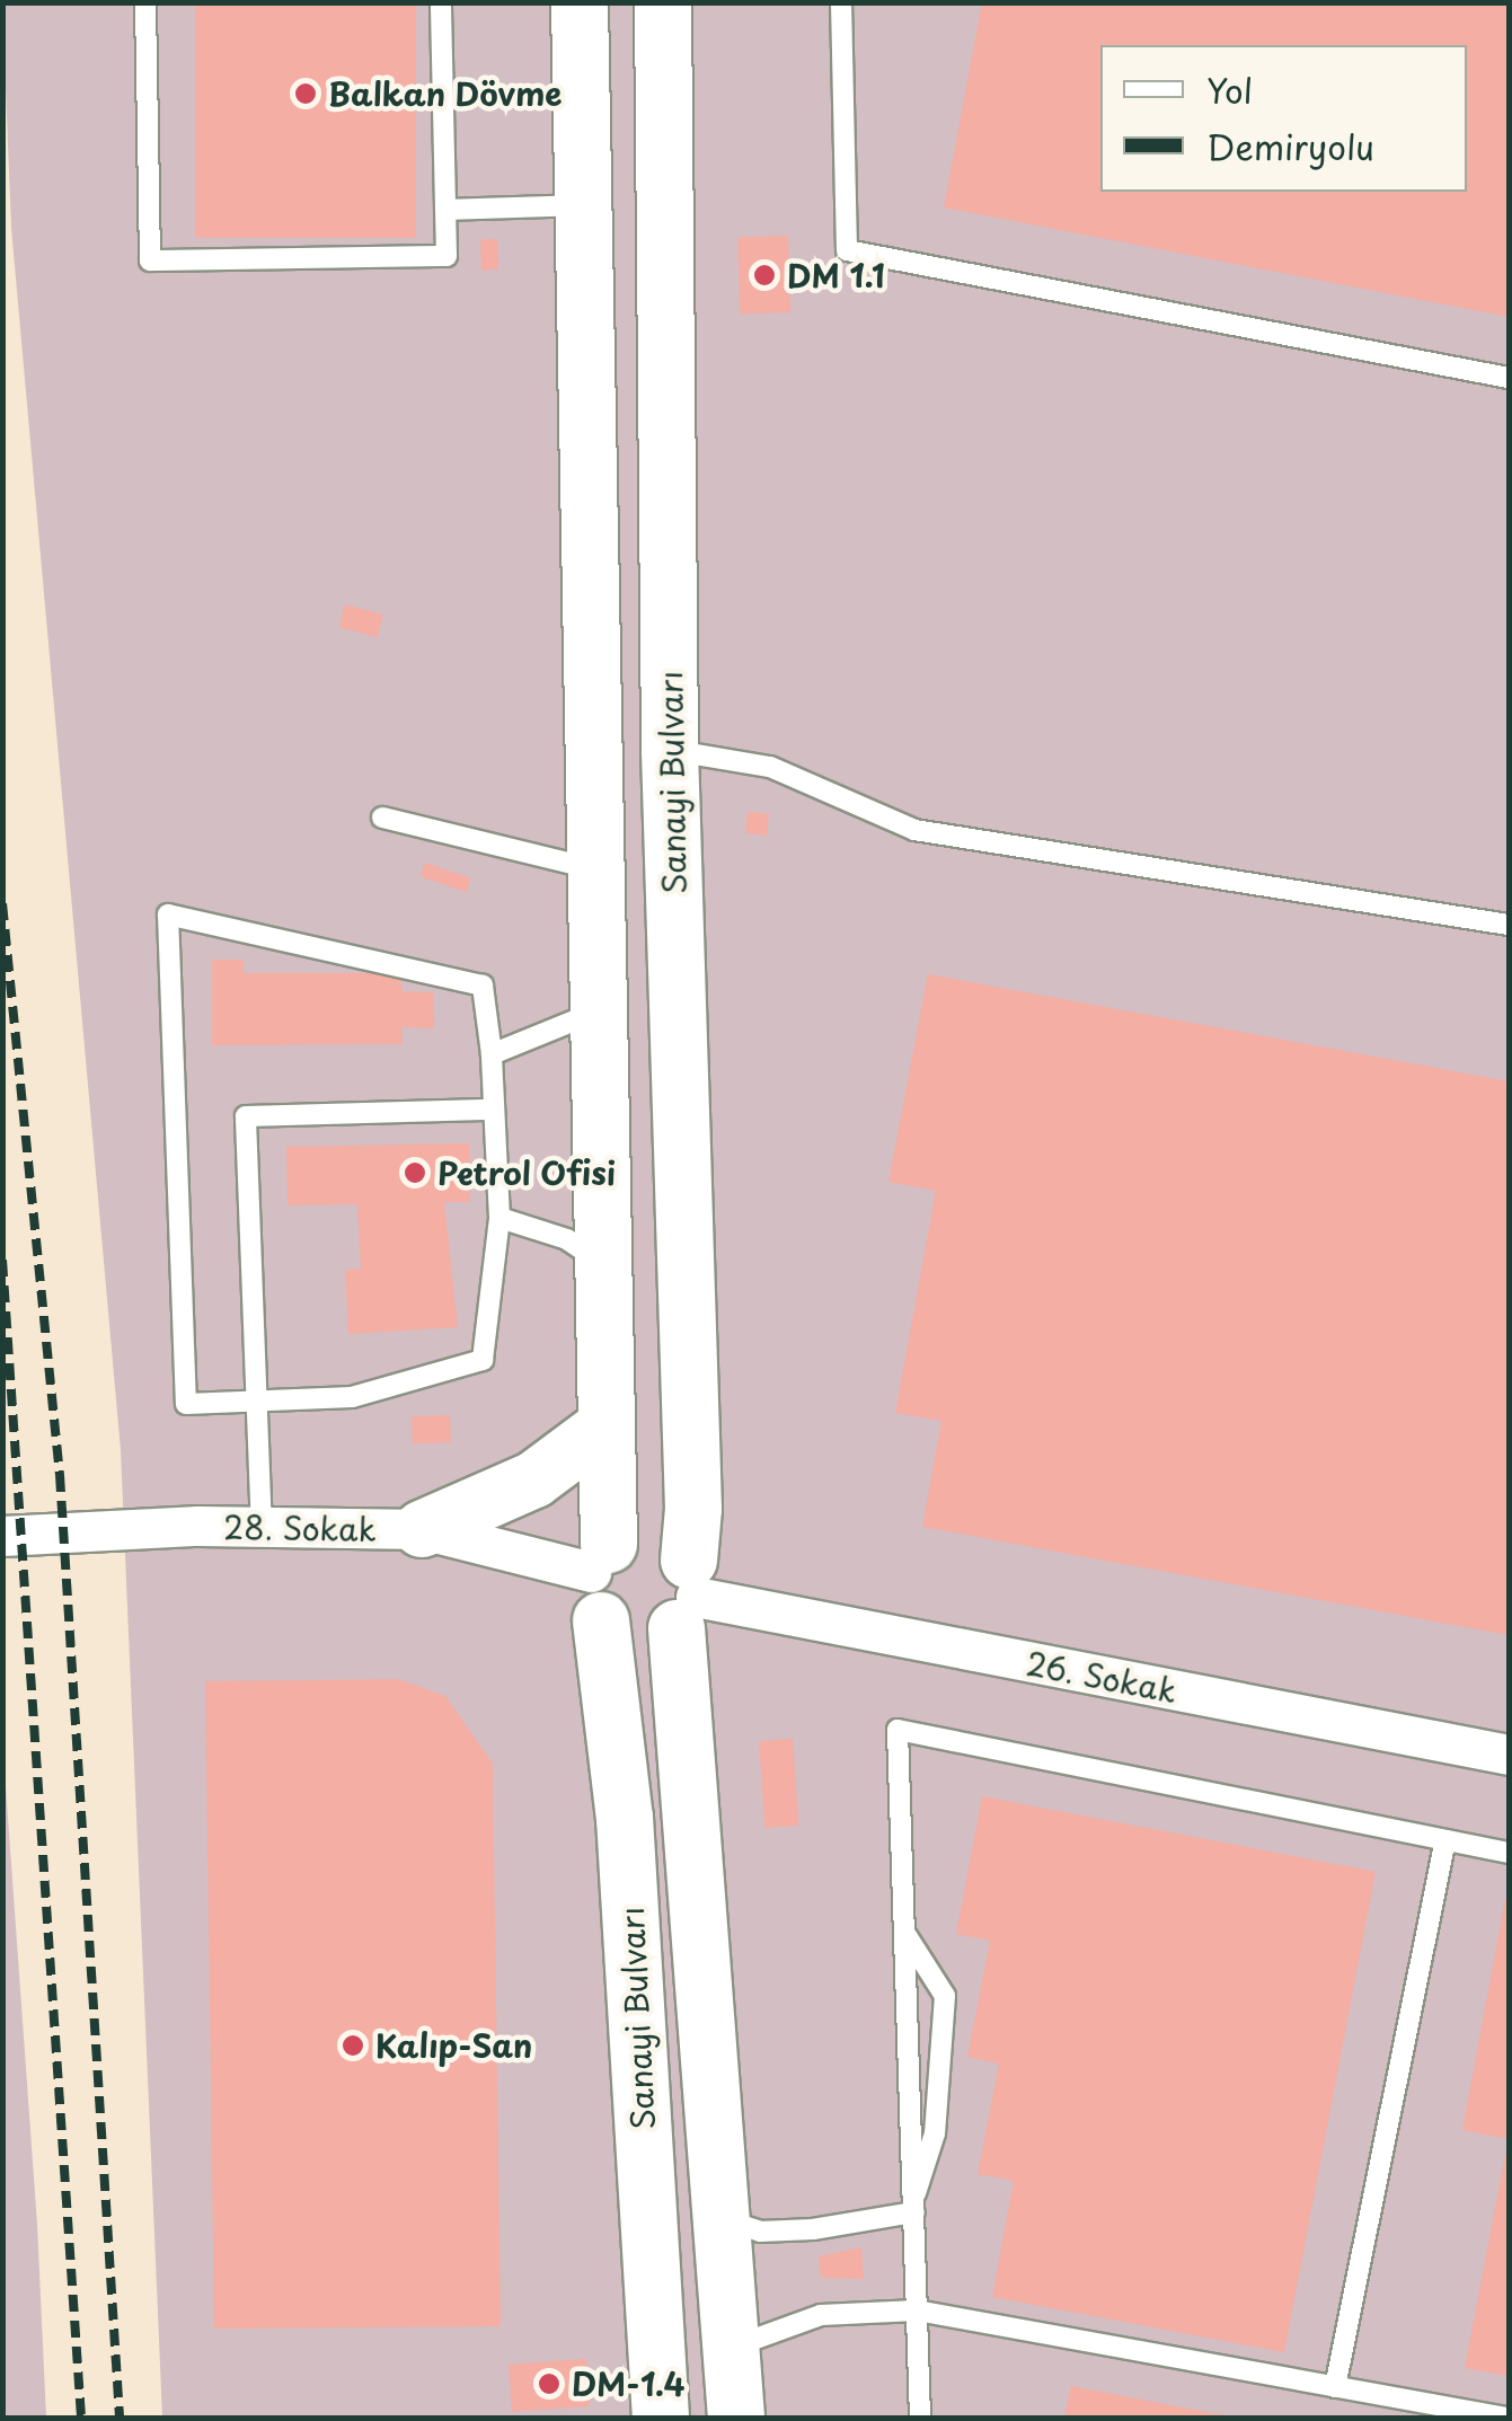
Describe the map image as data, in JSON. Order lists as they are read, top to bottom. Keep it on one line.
{"streets":{"main road":["Sanayi Bulvarı"],"street":["28. Sokak","26. Sokak"]},"crossings":[["Sanayi Bulvarı","28. Sokak"],["Sanayi Bulvarı","26. Sokak"]],"places":["Balkan Dövme","DM 1.1","Petrol Ofisi","Kalıp-San","DM-1.4"],"legend":["Yol","Demiryolu"]}
